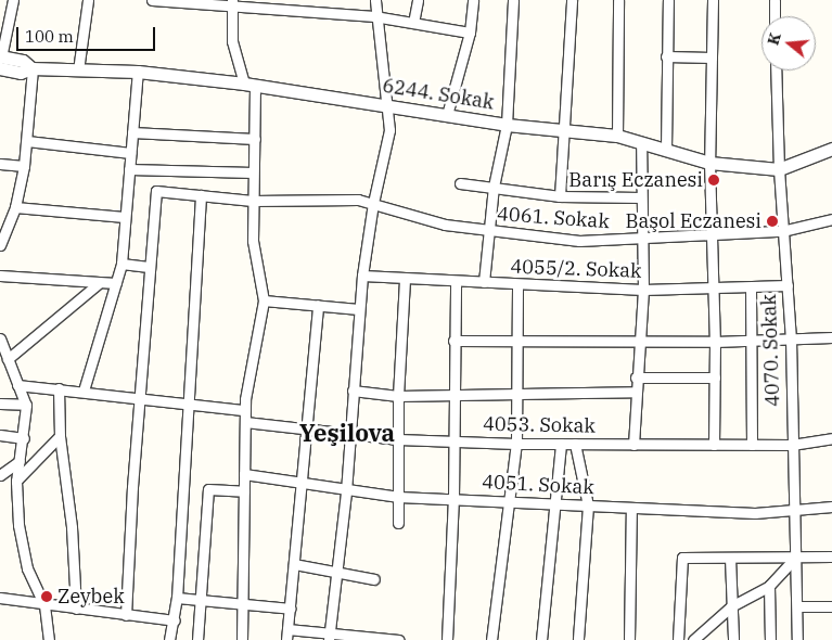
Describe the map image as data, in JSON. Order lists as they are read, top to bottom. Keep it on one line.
{"streets":{"street":["6244. Sokak","4061. Sokak","4055/2. Sokak","4070. Sokak","4053. Sokak","4051. Sokak"]},"crossings":[["6244. Sokak","4070. Sokak"],["4061. Sokak","4070. Sokak"],["4055/2. Sokak","4070. Sokak"],["4070. Sokak","4053. Sokak"],["4070. Sokak","4051. Sokak"]],"districts":["Yeşilova"],"places":["Barış Eczanesi","Başol Eczanesi","Zeybek"],"scale_bar":"100 m","north":"left"}
